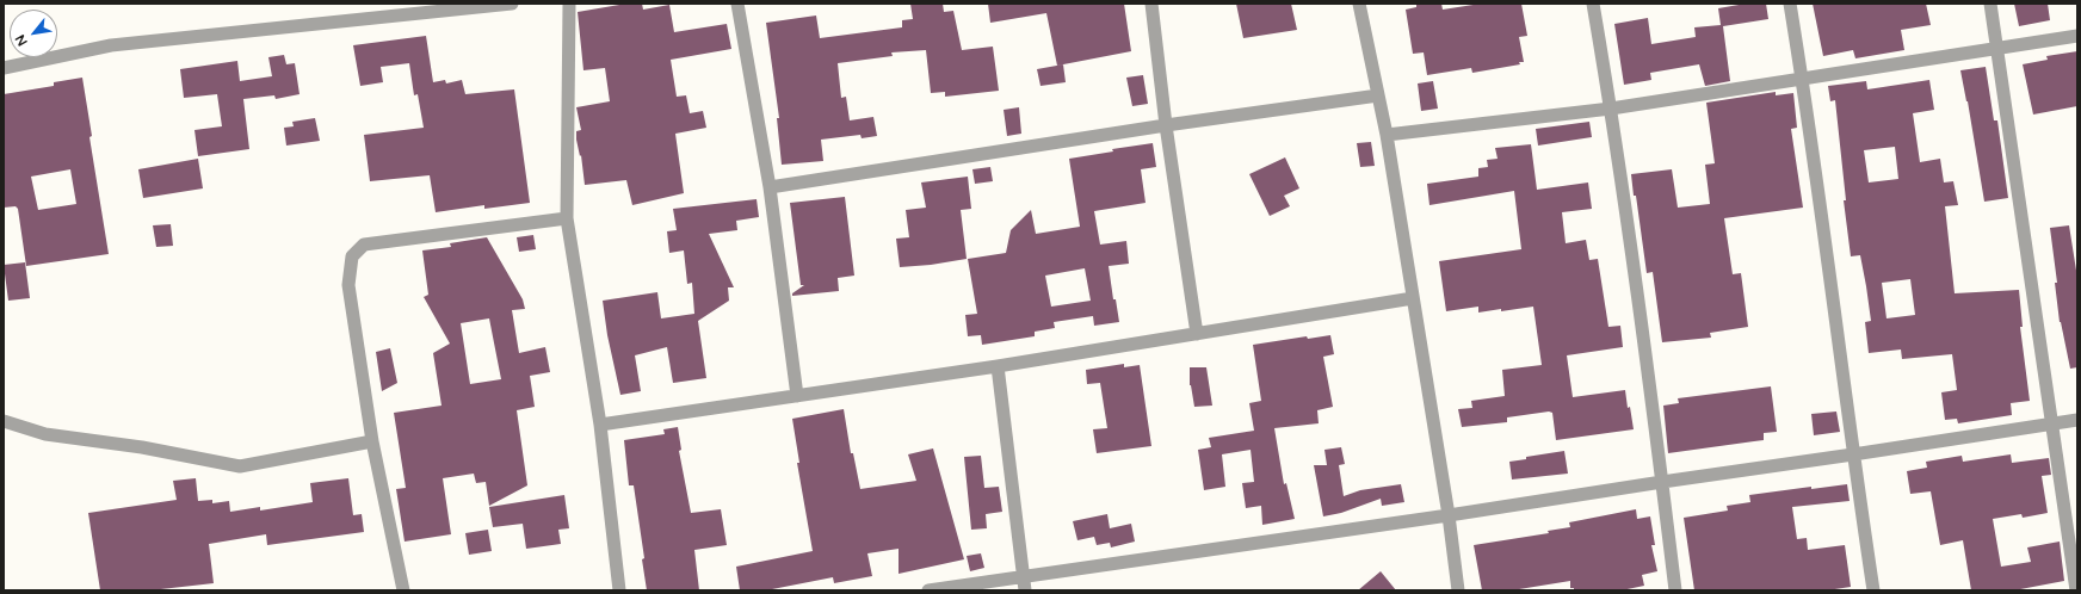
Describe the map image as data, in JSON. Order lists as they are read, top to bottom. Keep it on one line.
{"north":"bottom left"}
